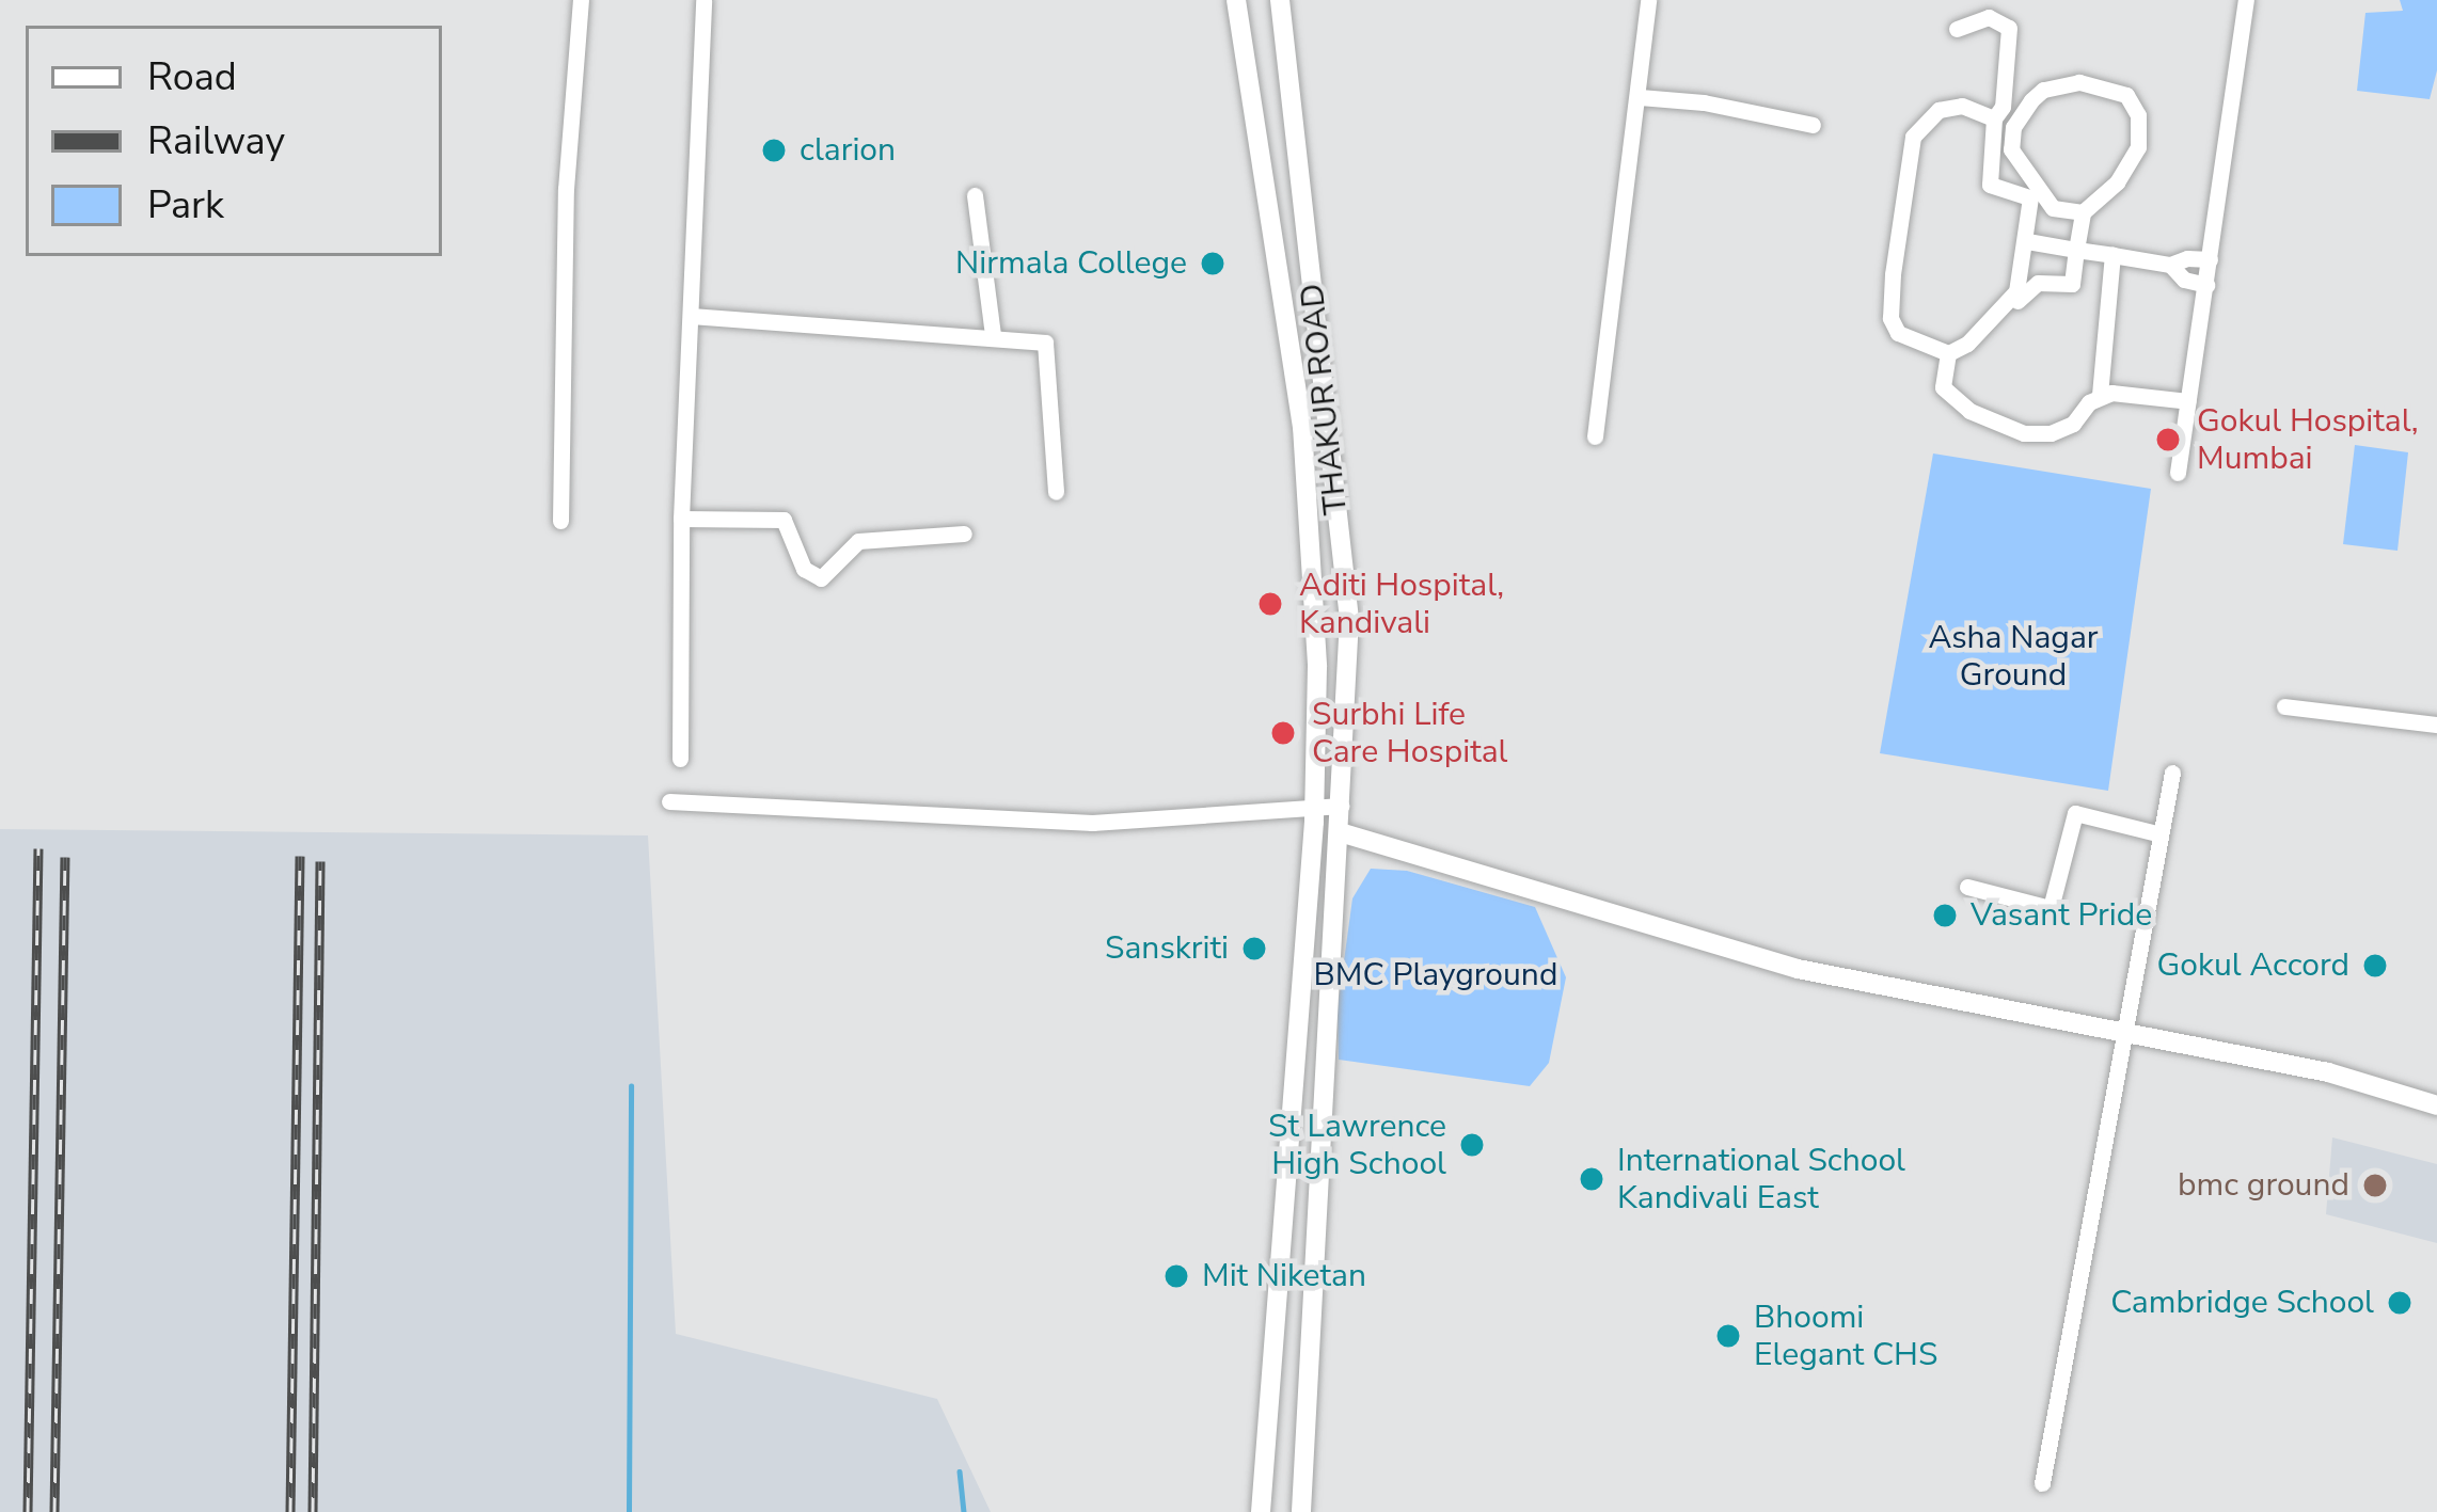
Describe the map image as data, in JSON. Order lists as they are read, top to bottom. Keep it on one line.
{"streets":{"street":["THAKUR ROAD"]},"parks":["Asha Nagar Ground","BMC Playground"],"places":["clarion","Nirmala College","Gokul Hospital, Mumbai","Aditi Hospital, Kandivali","Surbhi Life Care Hospital","Vasant Pride","Sanskriti","Gokul Accord","St Lawrence High School","International School Kandivali East","bmc ground","Mit Niketan","Cambridge School","Bhoomi Elegant CHS"],"legend":["Road","Railway","Park"]}
